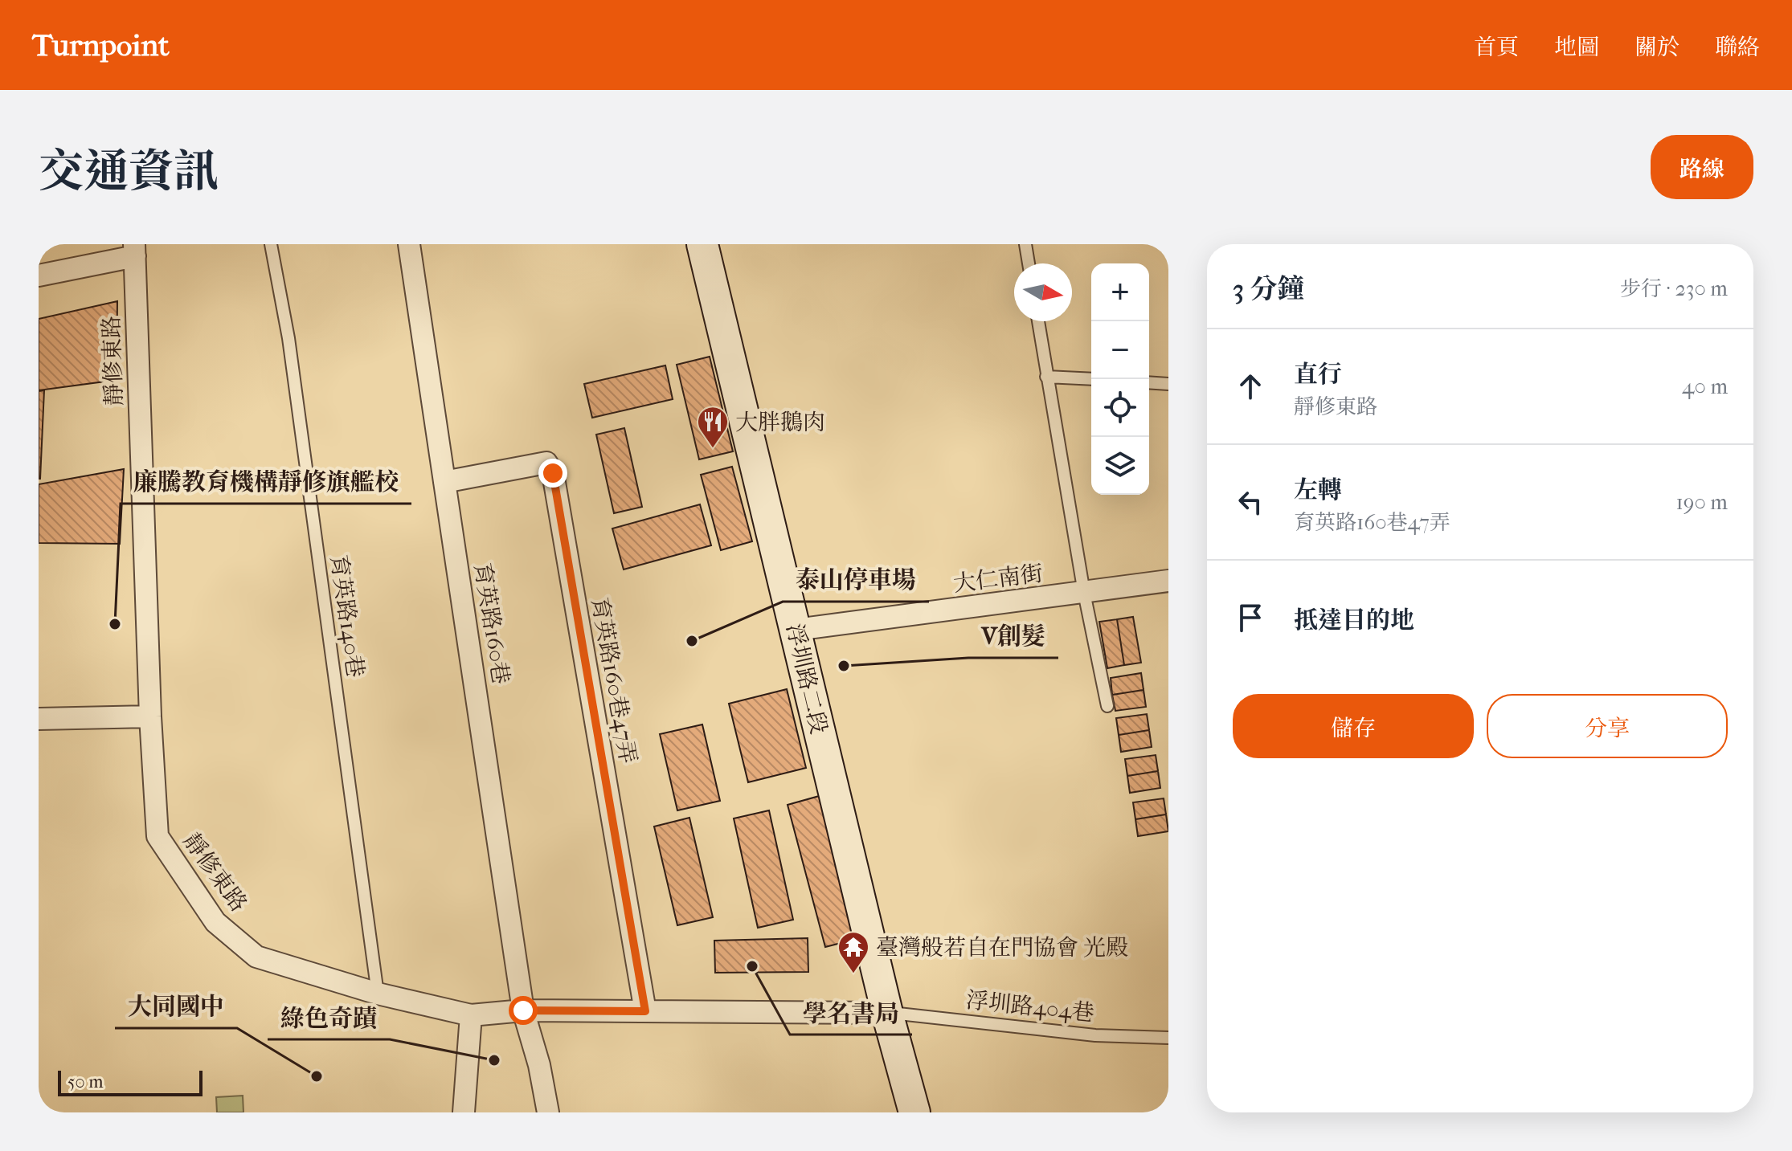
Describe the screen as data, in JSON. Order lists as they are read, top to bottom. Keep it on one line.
{"streets":{"street":["靜修東路","大仁南街","育英路160巷","浮圳路二段","育英路160巷47弄"],"lane":["育英路140巷","浮圳路404巷"]},"crossings":[["靜修東路","育英路140巷"],["靜修東路","育英路160巷"],["靜修東路","浮圳路二段"],["靜修東路","育英路160巷47弄"],["靜修東路","浮圳路404巷"],["大仁南街","浮圳路二段"],["育英路160巷","育英路160巷47弄"],["浮圳路二段","浮圳路404巷"]],"places":{"restaurant":["大胖鵝肉"],"other":["廉騰教育機構靜修旗艦校","泰山停車場","V創髮","學名書局","綠色奇蹟","大同國中"],"temple":["臺灣般若自在門協會 光殿"]},"scale_bar":"50 m","north":"right","page":{"header":"Turnpoint","nav":["首頁","地圖","關於","聯絡"],"title":"交通資訊","buttons":["路線",["儲存","分享"]],"heading":["3 分鐘","步行 · 230 m"],"map_buttons":["+","−"],"list":[["直行","靜修東路","40 m"],["左轉","育英路160巷47弄","190 m"],"抵達目的地"],"scale":"50 m"}}
